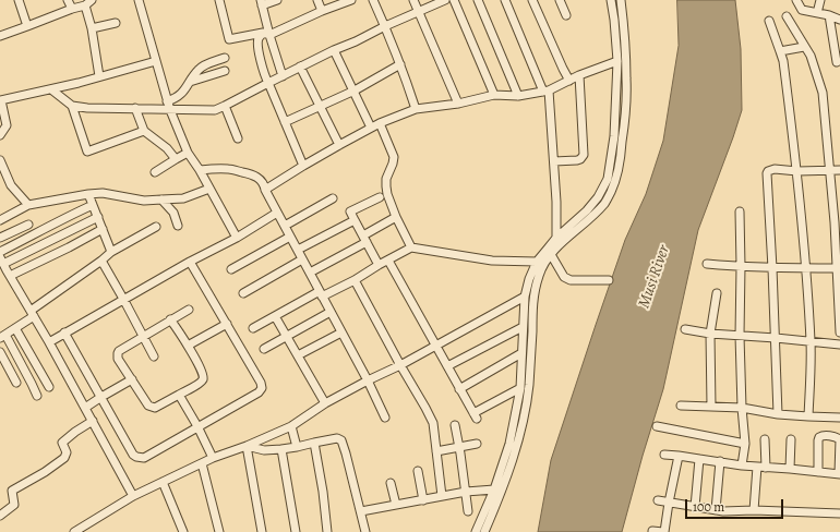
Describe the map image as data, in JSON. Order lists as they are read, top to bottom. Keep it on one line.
{"water":["Musi River"],"scale_bar":"100 m"}
